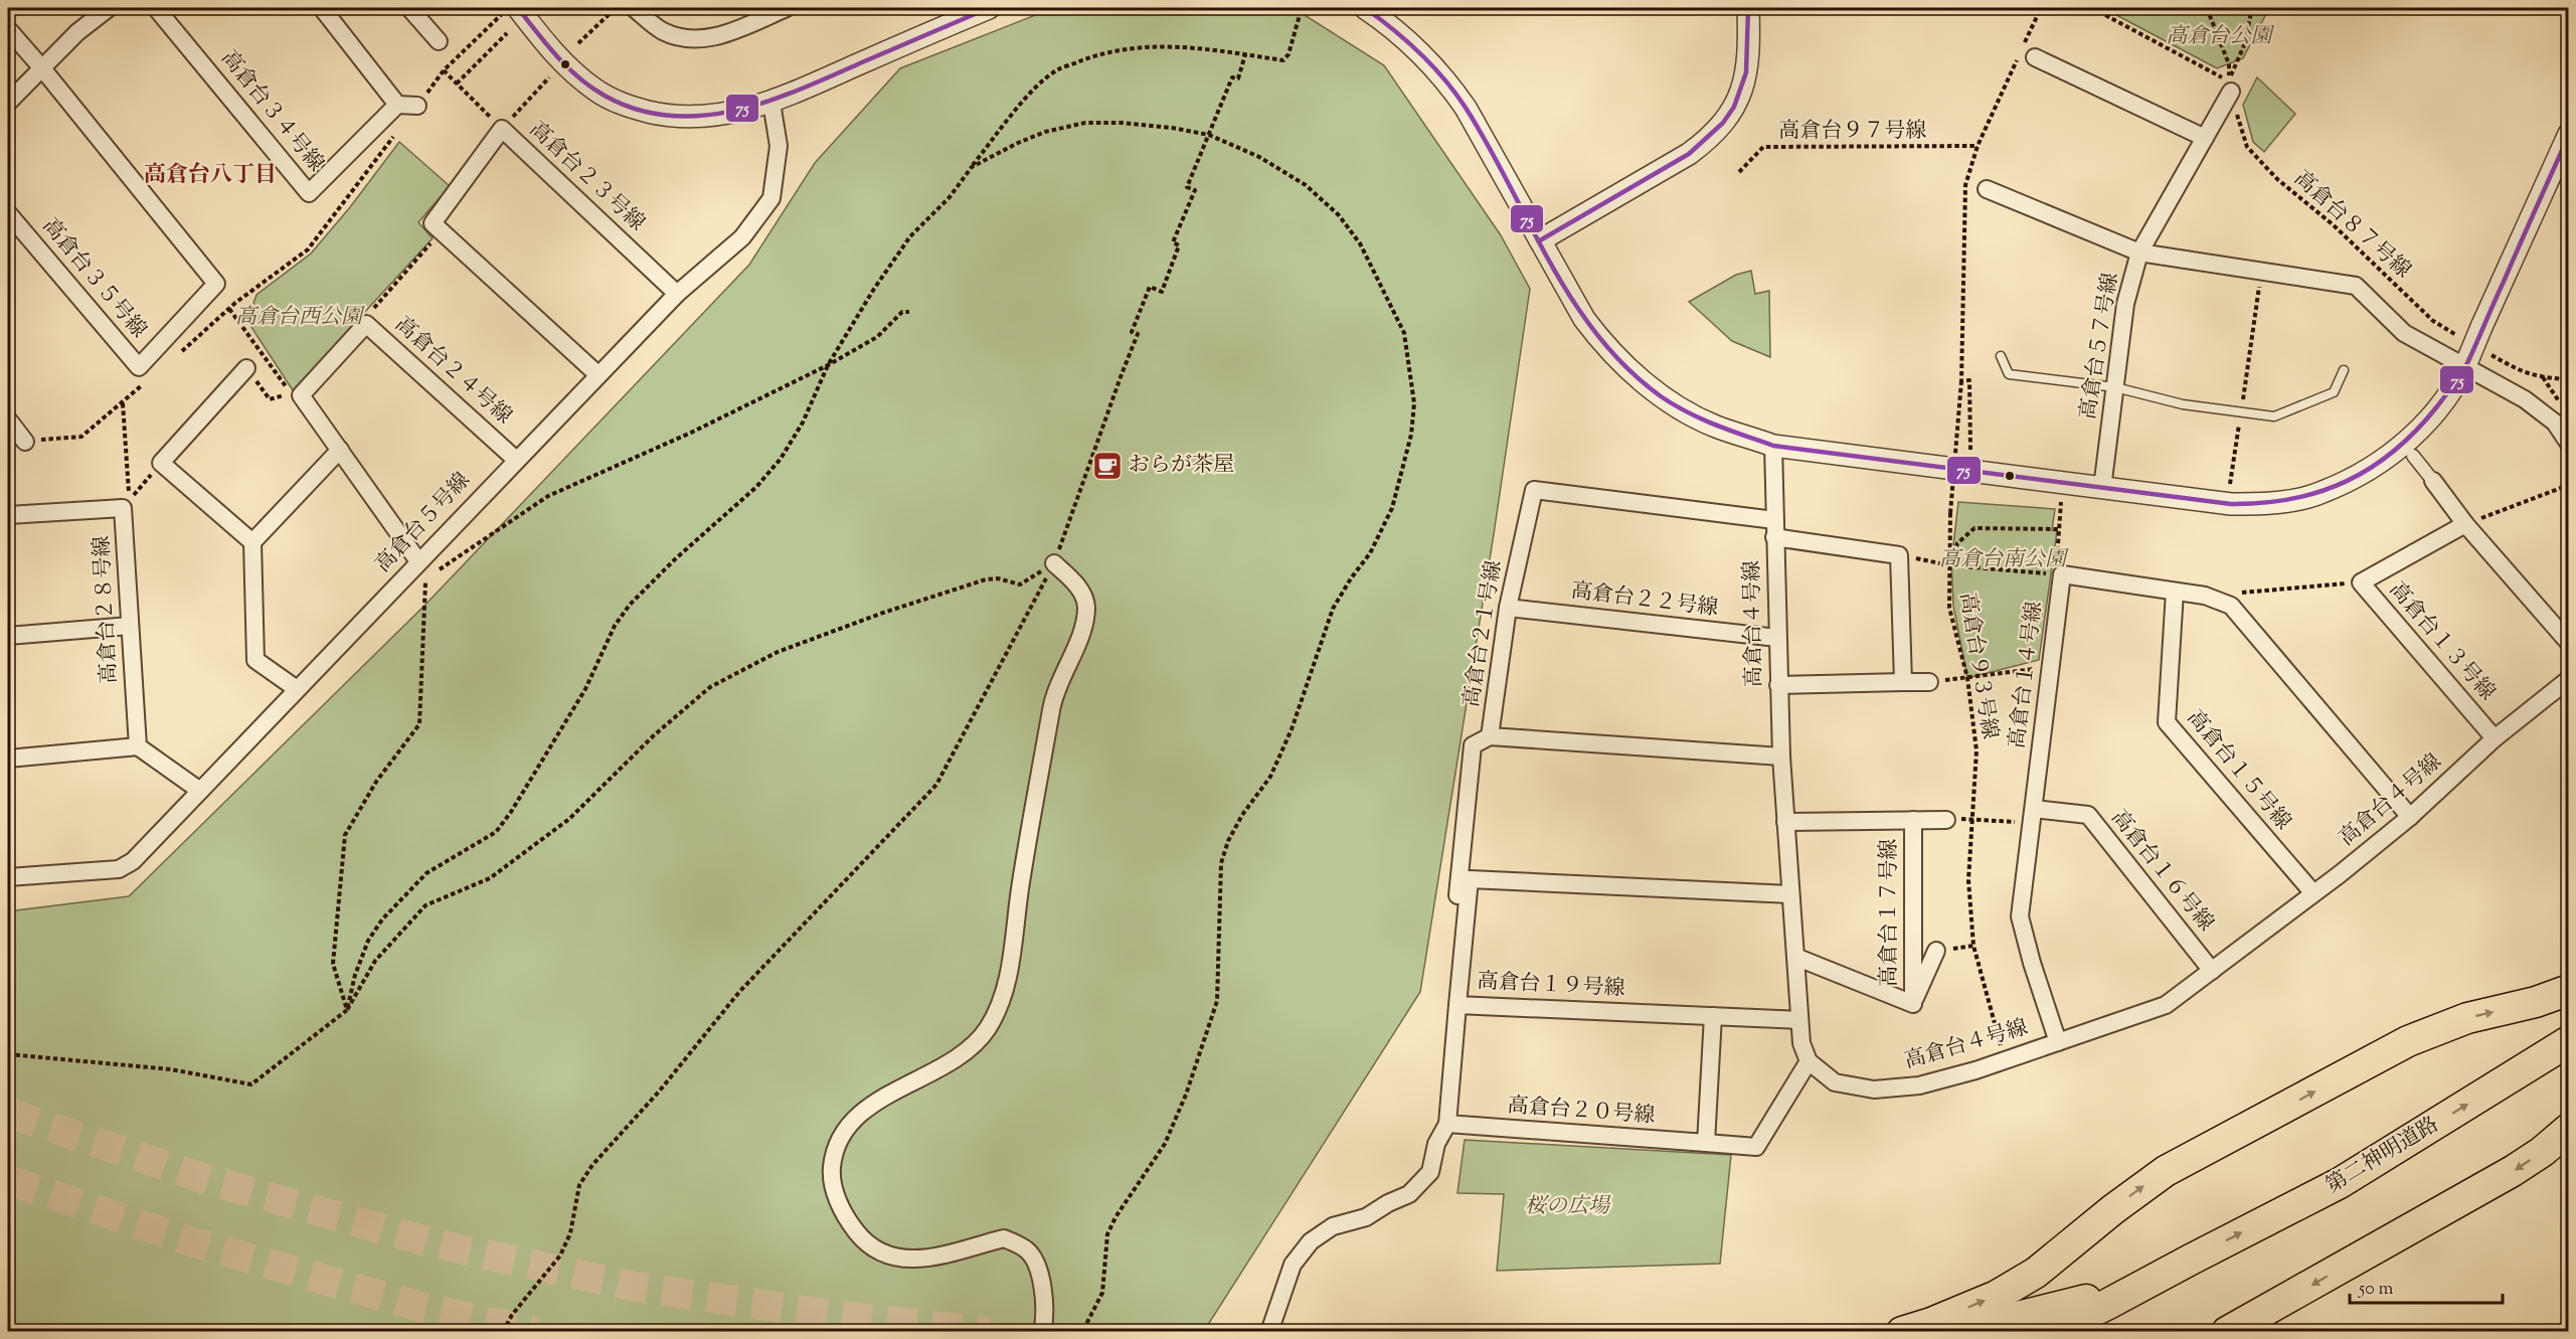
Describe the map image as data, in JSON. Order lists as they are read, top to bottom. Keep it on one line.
{"streets":{"highway":["第二神明道路"],"street":["高倉台３４号線","高倉台２３号線","高倉台３５号線","高倉台５７号線","高倉台２４号線","高倉台５号線","高倉台２２号線","高倉台２８号線","高倉台４号線","高倉台２１号線","高倉台１３号線","高倉台１４号線","高倉台１５号線","高倉台１６号線","高倉台１７号線","高倉台１９号線","高倉台２０号線"],"path":["高倉台９７号線","高倉台８７号線","高倉台９３号線"]},"crossings":[["高倉台２３号線","高倉台５号線"],["高倉台８７号線","高倉台５７号線"],["高倉台２４号線","高倉台５号線"],["高倉台２２号線","高倉台４号線"],["高倉台２２号線","高倉台２１号線"],["高倉台４号線","高倉台２１号線"],["高倉台４号線","高倉台１３号線"],["高倉台４号線","高倉台９３号線"],["高倉台４号線","高倉台１４号線"],["高倉台４号線","高倉台１５号線"],["高倉台４号線","高倉台１６号線"],["高倉台４号線","高倉台１７号線"],["高倉台４号線","高倉台１９号線"],["高倉台４号線","高倉台２０号線"],["高倉台１４号線","高倉台１５号線"],["高倉台１４号線","高倉台１６号線"]],"districts":["高倉台八丁目"],"parks":["高倉台公園","高倉台西公園","高倉台南公園","桜の広場"],"places":{"cafe":["おらが茶屋"]},"lines":["transit line 75"],"scale_bar":"50 m"}
